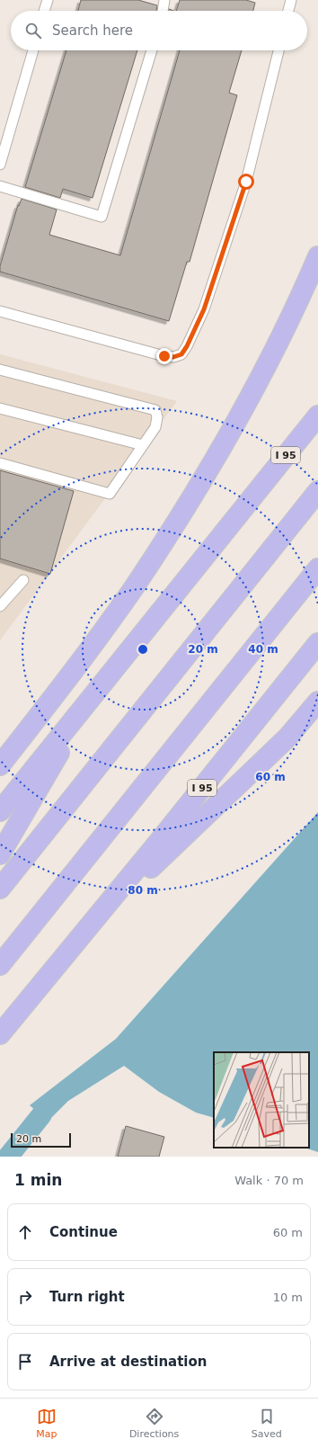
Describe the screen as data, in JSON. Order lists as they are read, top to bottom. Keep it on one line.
{"streets":{"highway":["I 95"]},"scale_bar":"20 m","page":{"search":"Search here","scale":"20 m","heading":["1 min","Walk · 70 m"],"list":[["Continue","60 m"],["Turn right","10 m"],"Arrive at destination"],"nav":["Map","Directions","Saved"]},"rings":["20 m","40 m","60 m","80 m"]}
